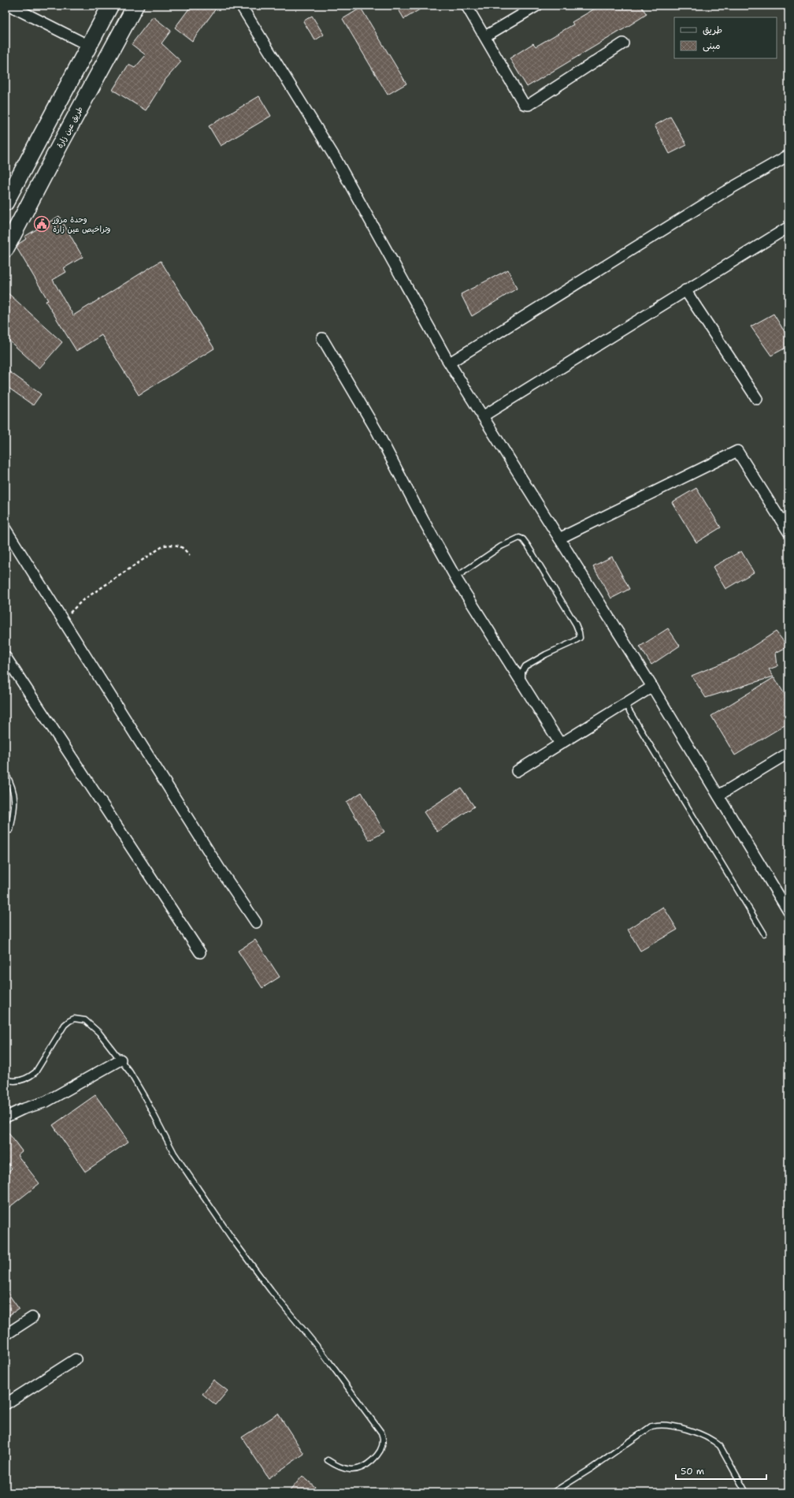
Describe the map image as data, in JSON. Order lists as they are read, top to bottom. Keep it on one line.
{"streets":{"main road":["طريق عين زارة"]},"places":{"public building":["وحدة مرور وتراخيص عين زارة"]},"legend":["طريق","مبنى"],"scale_bar":"50 m"}
